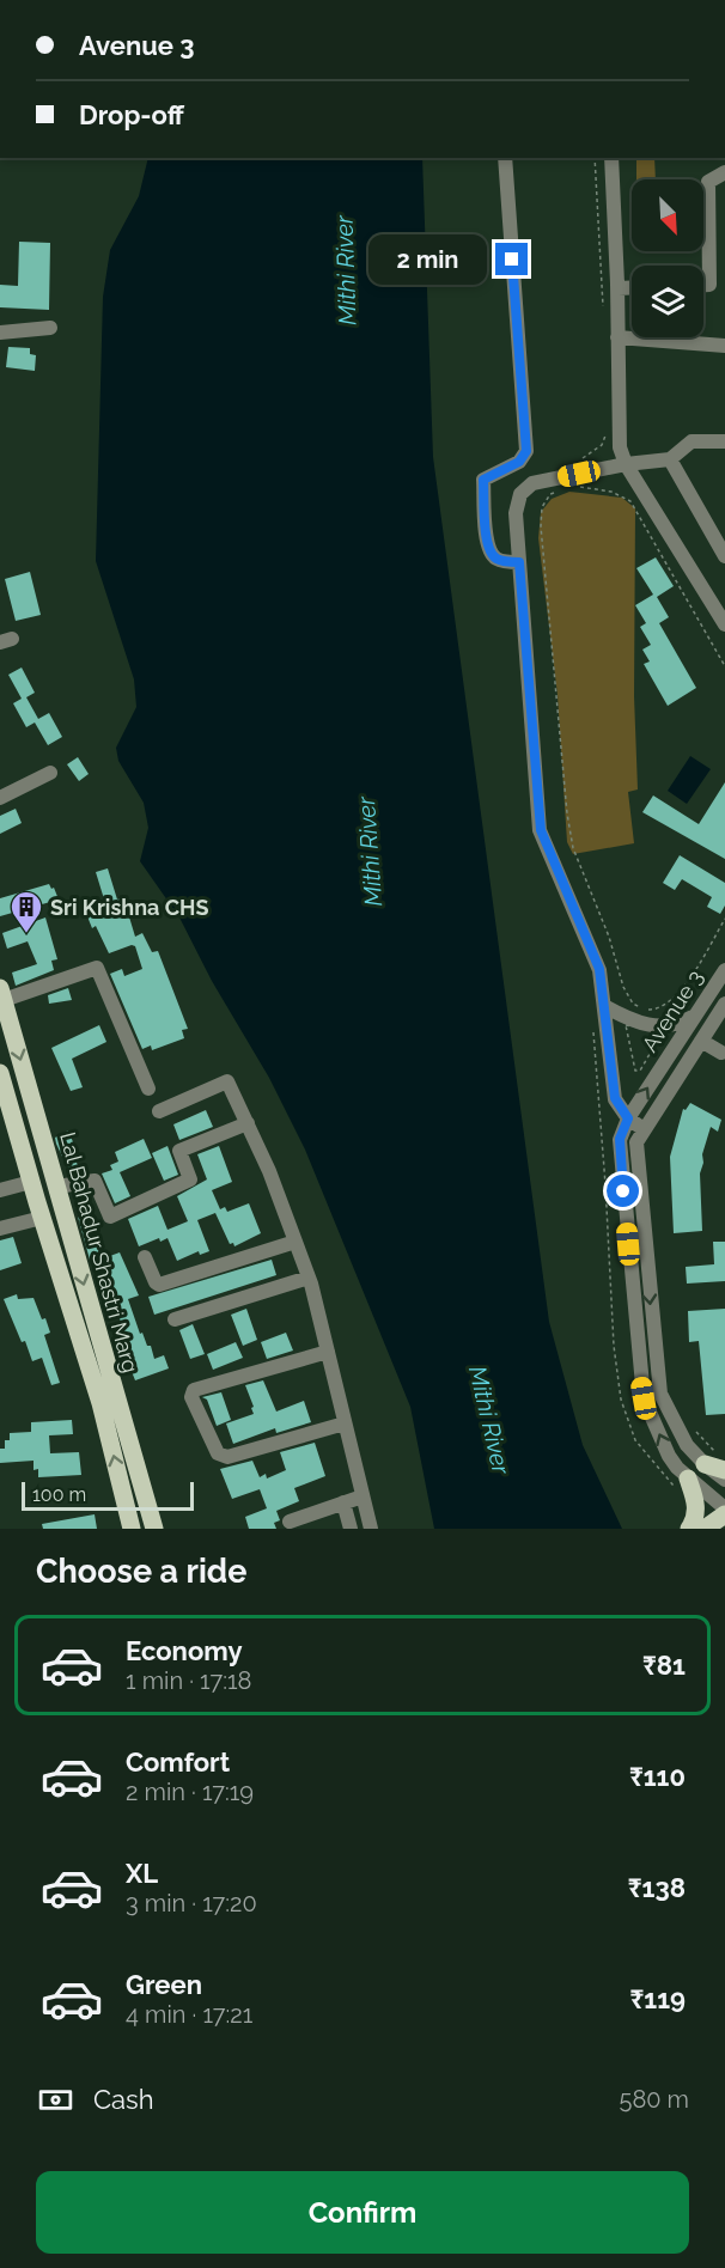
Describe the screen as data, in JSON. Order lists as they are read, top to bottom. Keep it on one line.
{"streets":{"main road":["Lal Bahadur Shastri Marg"],"street":["Avenue 3"]},"water":["Mithi River"],"places":{"building":["Sri Krishna CHS"]},"scale_bar":"100 m","north":"bottom right","page":{"banner":["Avenue 3","Drop-off"],"bubble":"2 min","scale":"100 m","heading":"Choose a ride","list":[{"name":"Economy","note":"1 min · 17:18","value":"₹81"},{"name":"Comfort","note":"2 min · 17:19","value":"₹110"},{"name":"XL","note":"3 min · 17:20","value":"₹138"},{"name":"Green","note":"4 min · 17:21","value":"₹119"}],"pay":["Cash","580 m"],"buttons":"Confirm"}}
